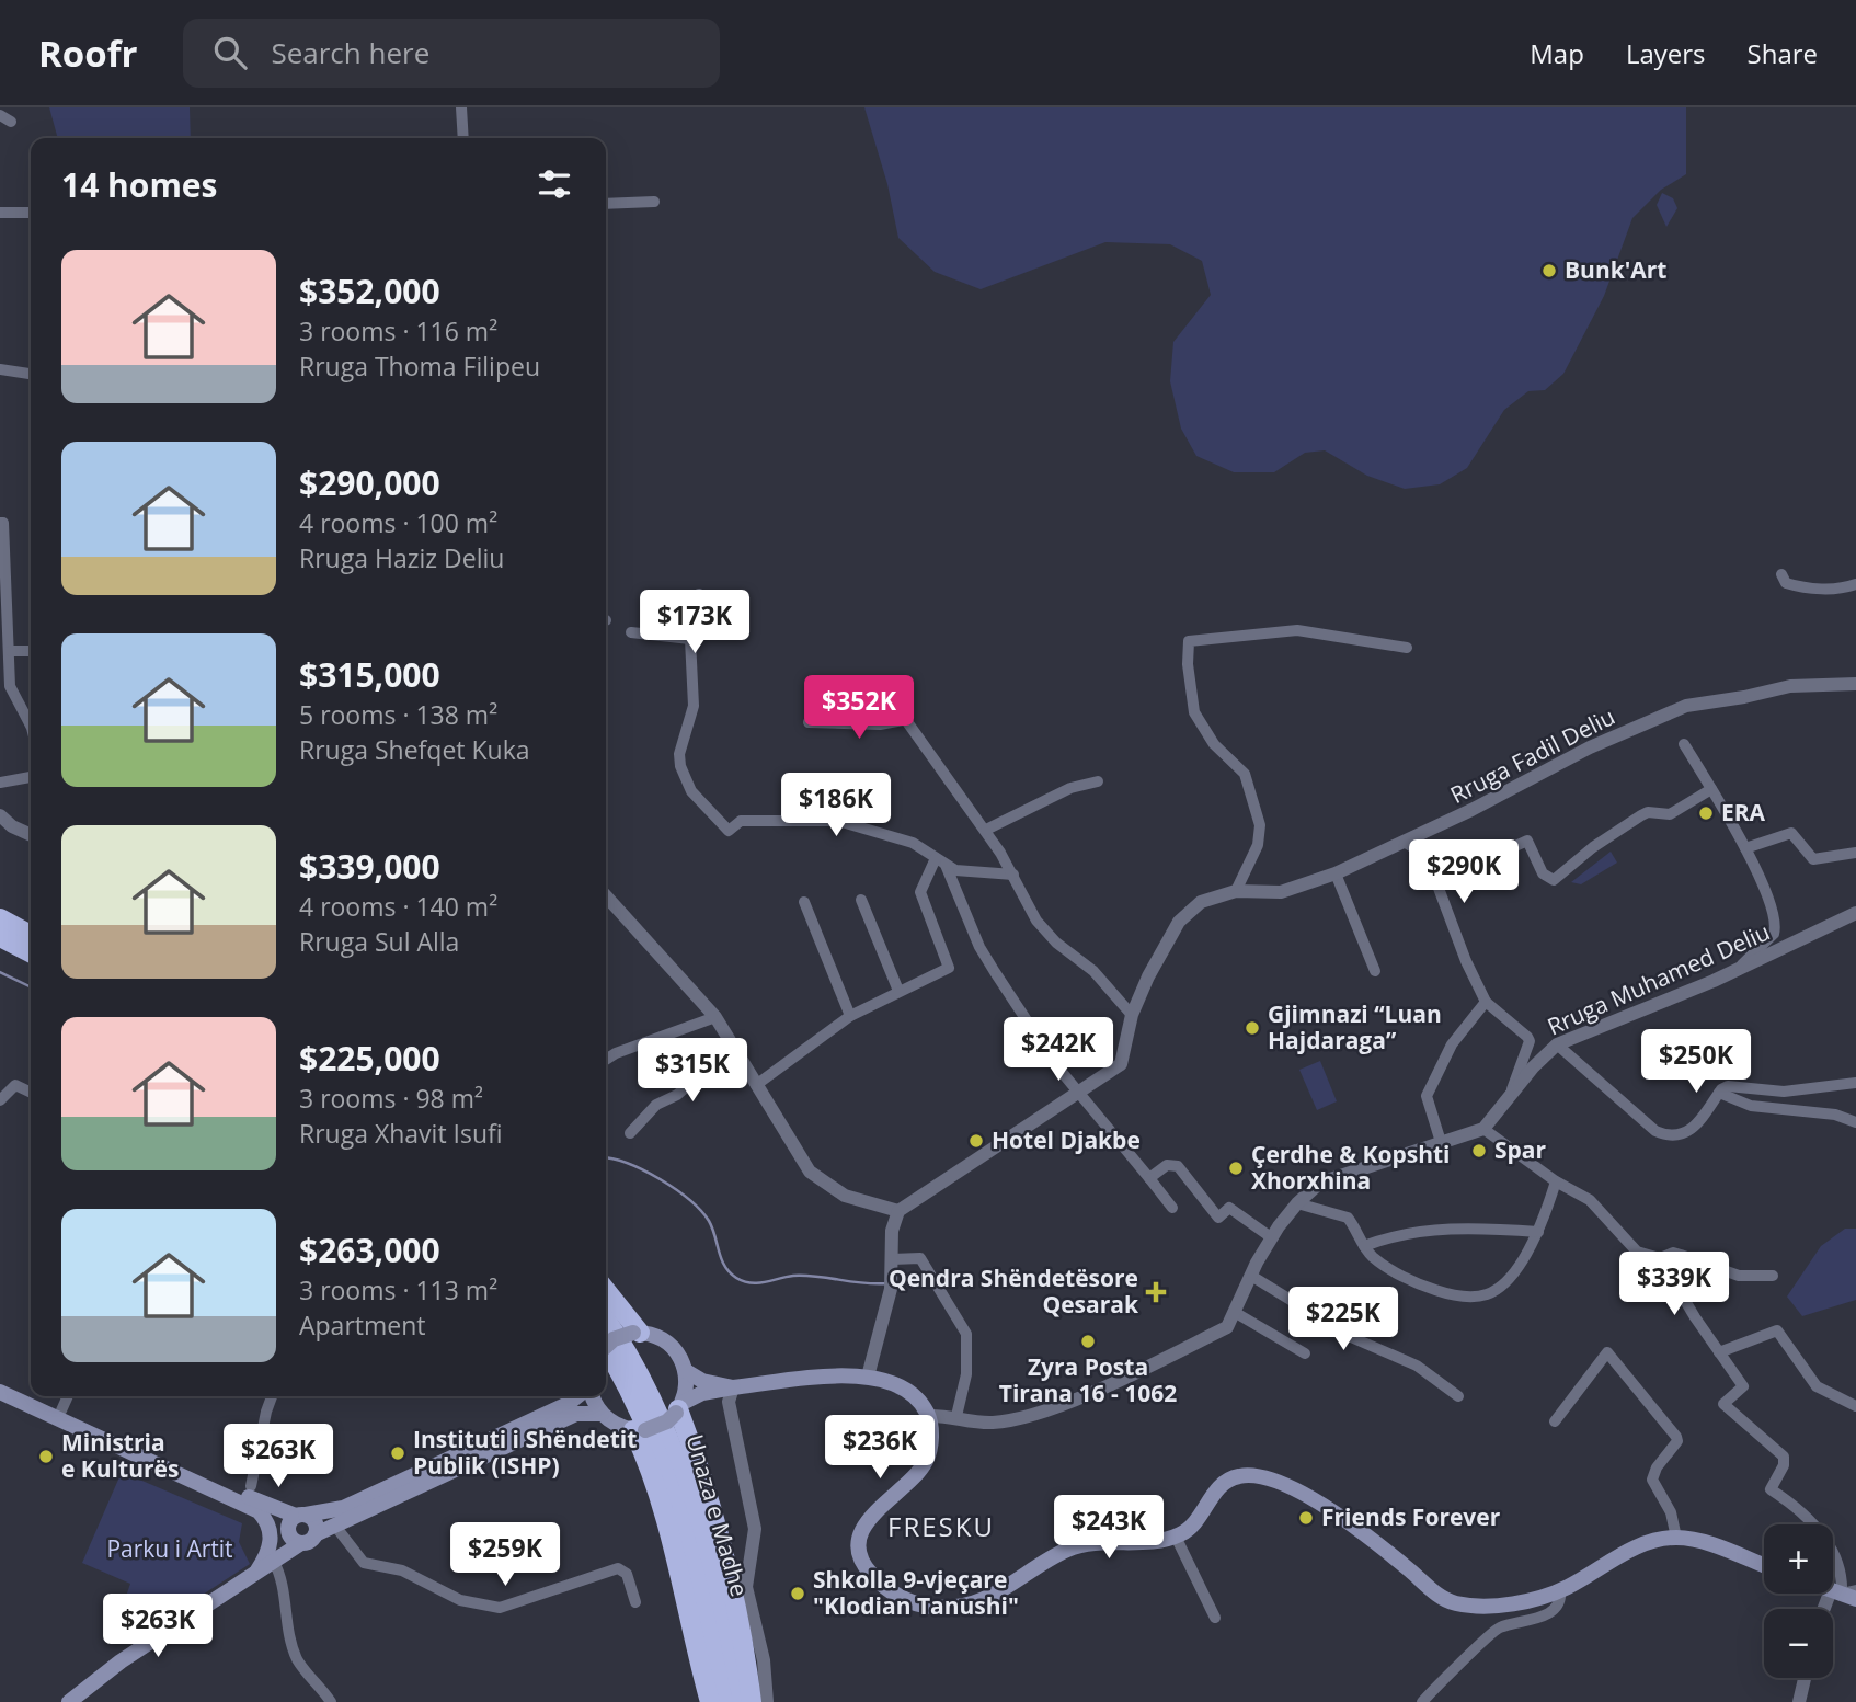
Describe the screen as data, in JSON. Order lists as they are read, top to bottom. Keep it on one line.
{"streets":{"highway":["Unaza e Madhe"],"street":["Rruga Fadil Deliu","Rruga Muhamed Deliu"]},"districts":["FRESKU"],"parks":["Parku i Artit"],"places":{"other":["Bunk'Art","ERA","Gjimnazi “Luan Hajdaraga”","Hotel Djakbe","Spar","Çerdhe & Kopshti Xhorxhina","Zyra Posta Tirana 16 - 1062","Instituti i Shëndetit Publik (ISHP)","Ministria e Kulturës","Friends Forever","Shkolla 9-vjeçare \"Klodian Tanushi\""],"health":["Qendra Shëndetësore Qesarak"]},"page":{"header":"Roofr","search":"Search here","nav":["Map","Layers","Share"],"heading":"14 homes","list":[{"name":"$352,000","note":"3 rooms · 116 m² · Rruga Thoma Filipeu"},{"name":"$290,000","note":"4 rooms · 100 m² · Rruga Haziz Deliu"},{"name":"$315,000","note":"5 rooms · 138 m² · Rruga Shefqet Kuka"},{"name":"$339,000","note":"4 rooms · 140 m² · Rruga Sul Alla"},{"name":"$225,000","note":"3 rooms · 98 m² · Rruga Xhavit Isufi"},{"name":"$263,000","note":"3 rooms · 113 m² · Apartment"}],"price":["$173K","$352K","$186K","$290K","$242K","$250K","$315K","$339K","$225K","$236K","$263K","$243K","$259K","$263K"],"map_buttons":["+","−"]}}
